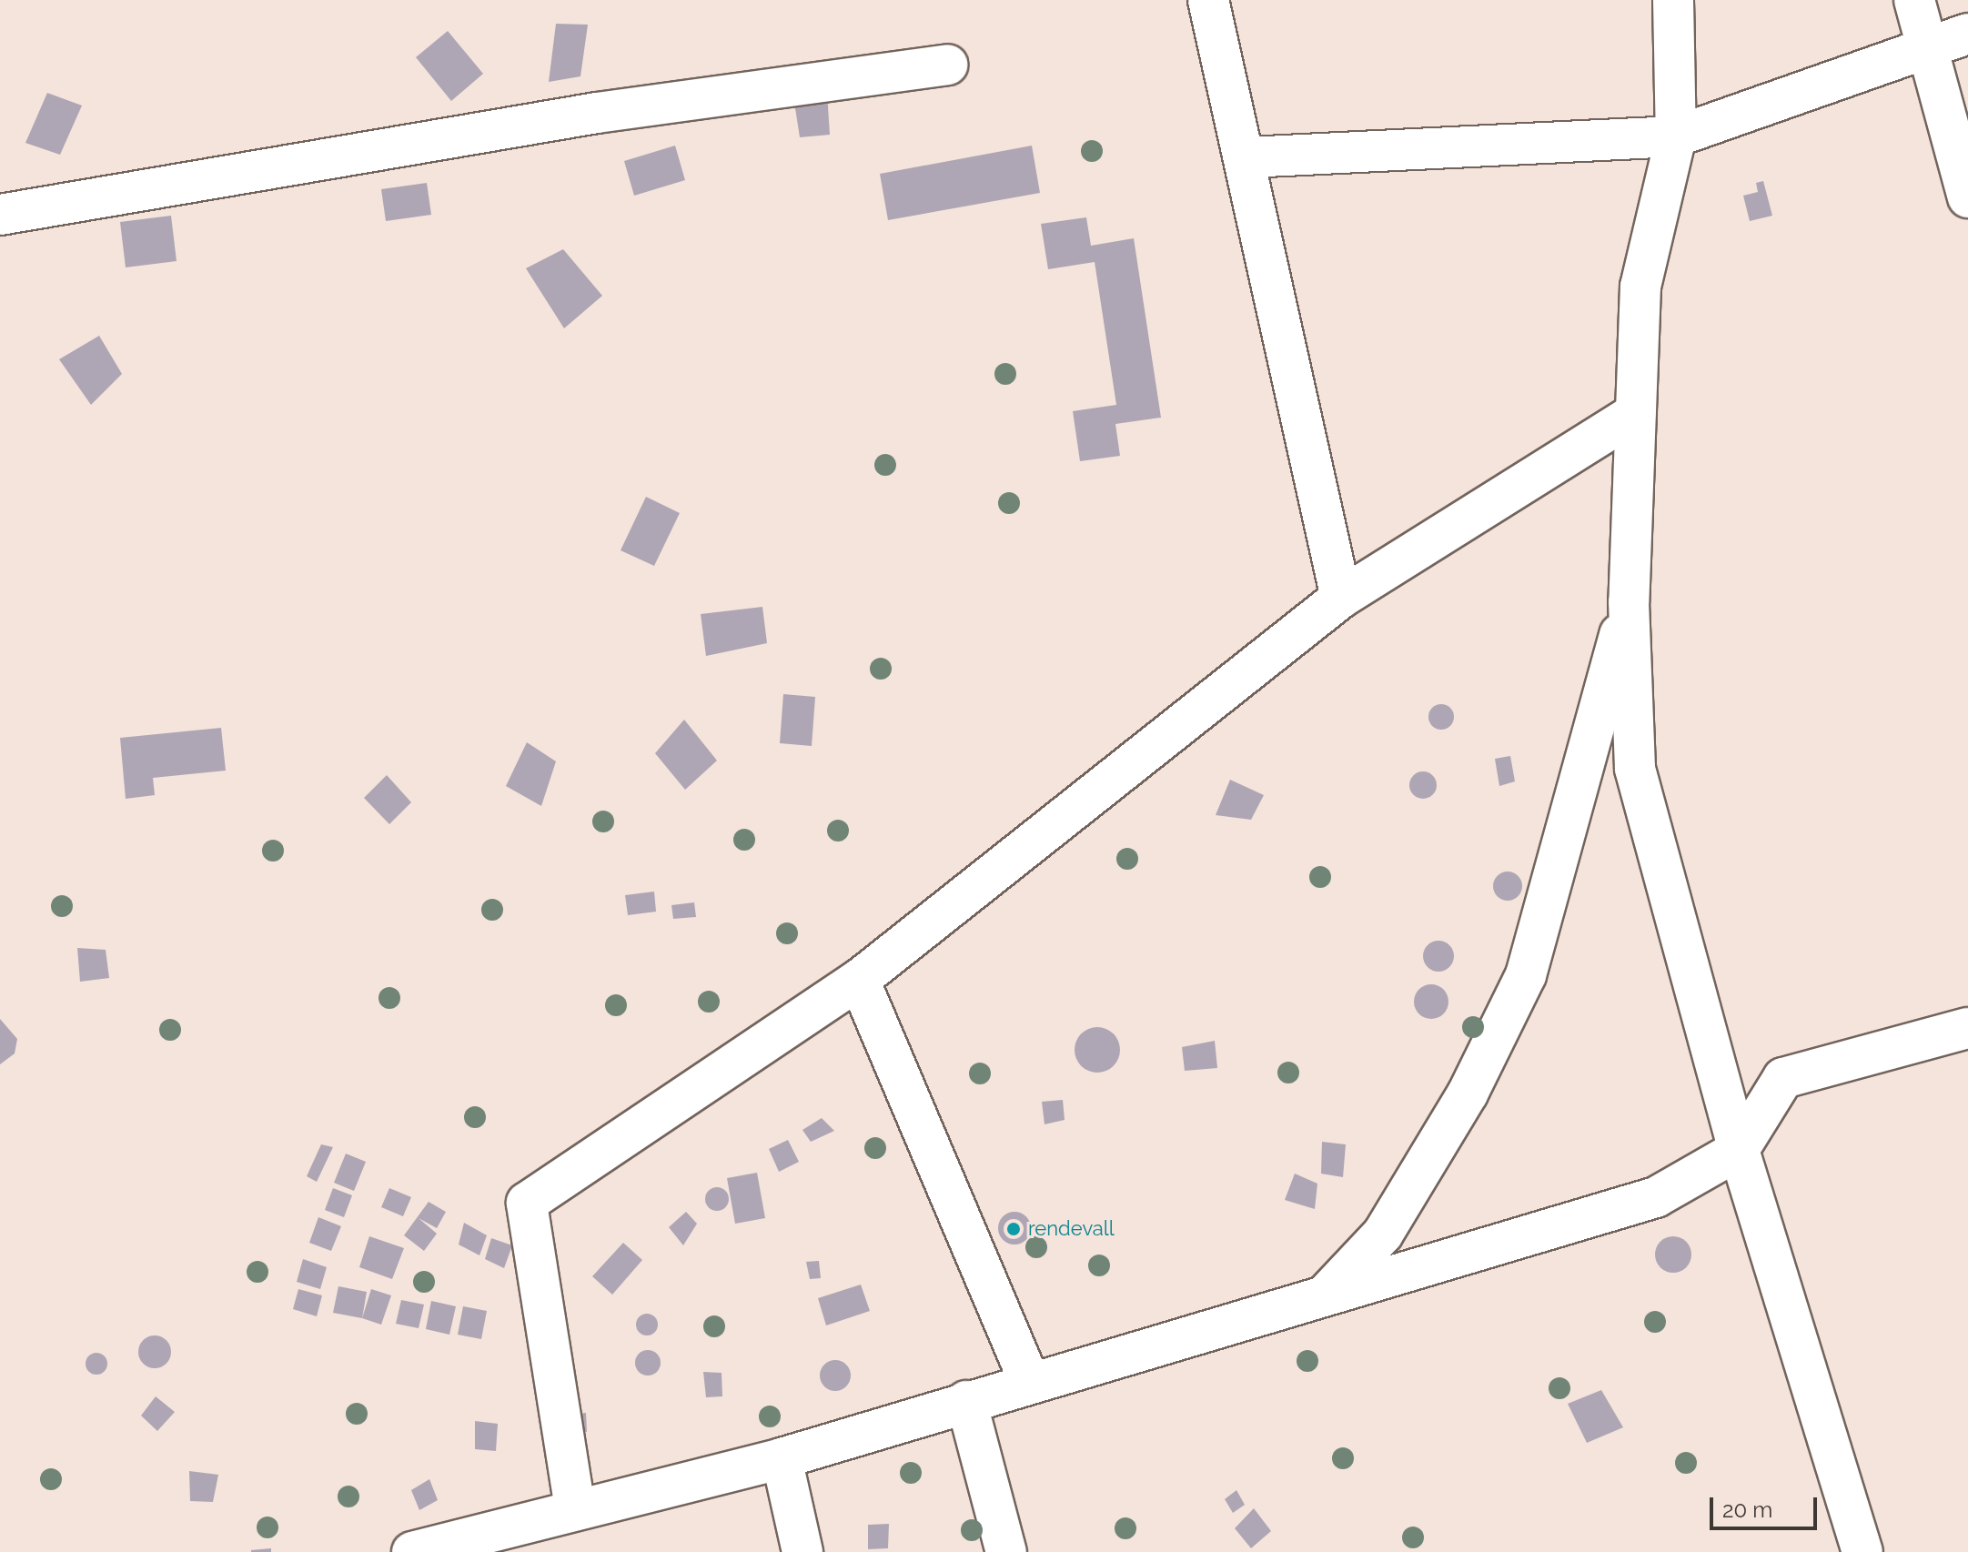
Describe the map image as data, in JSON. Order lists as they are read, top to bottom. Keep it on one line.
{"places":["rendevall"],"scale_bar":"20 m"}
